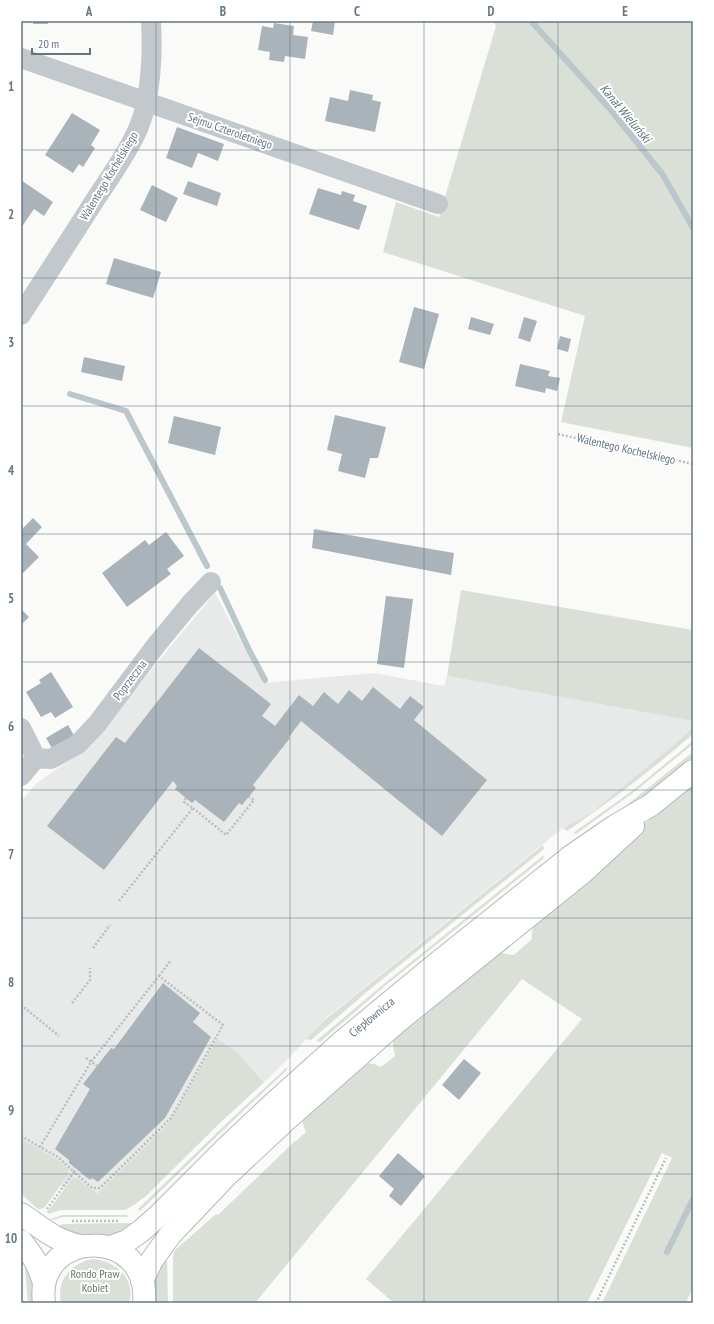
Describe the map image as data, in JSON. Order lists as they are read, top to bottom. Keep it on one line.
{"streets":{"main road":["Ciepłownicza"],"street":["Sejmu Czteroletniego","Walentego Kochelskiego","Poprzeczna"]},"crossings":[["Sejmu Czteroletniego","Walentego Kochelskiego"]],"water":["Kanał Wieluński"],"parks":["Rondo Praw Kobiet"],"scale_bar":"20 m","grid":{"columns":["A","B","C","D","E"],"rows":["1","2","3","4","5","6","7","8","9","10"]}}
